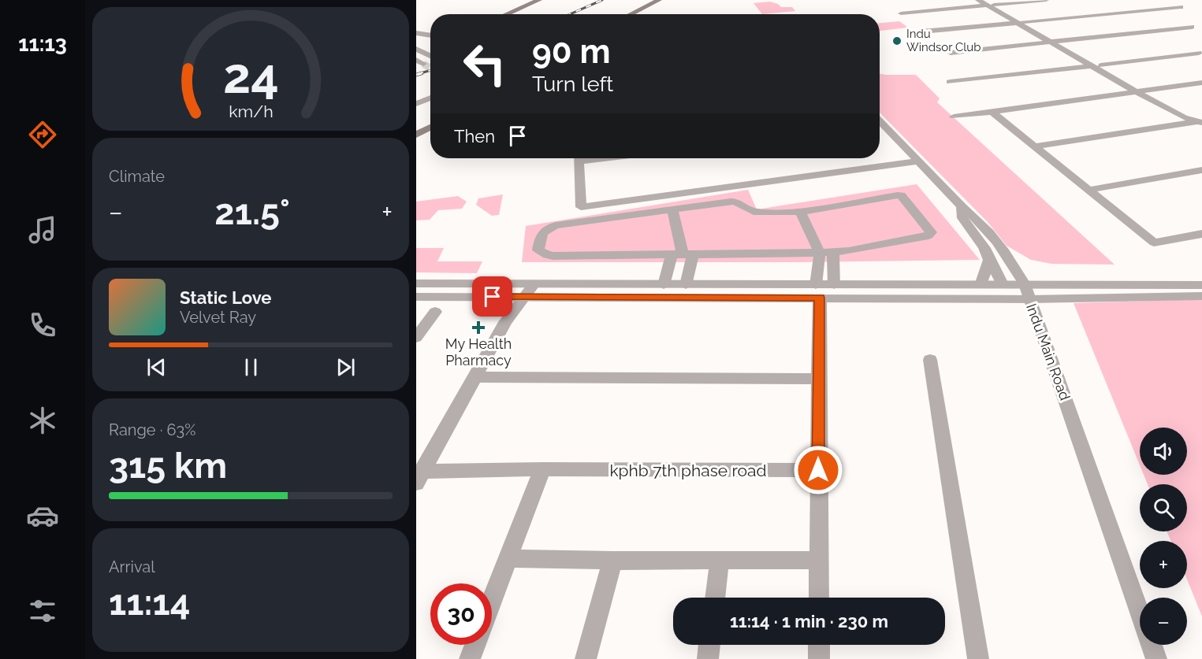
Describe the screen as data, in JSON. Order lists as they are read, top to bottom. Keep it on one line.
{"streets":{"street":["Indu Main Road","kphb 7th phase road"]},"places":{"other":["Indu Windsor Club"],"health":["My Health Pharmacy"]},"page":{"tabs":"11:13","turn":["90 m","Turn left"],"then":"Then","tile":["Climate",["Range · 63%","315 km"],["Arrival","11:14"]],"heat":["−","21.5°","+"],"song":["Static Love","Velvet Ray"],"map_buttons":["+","−"],"limit":"30","trip":"11:14 · 1 min · 230 m","gauge":["24","km/h"]}}
